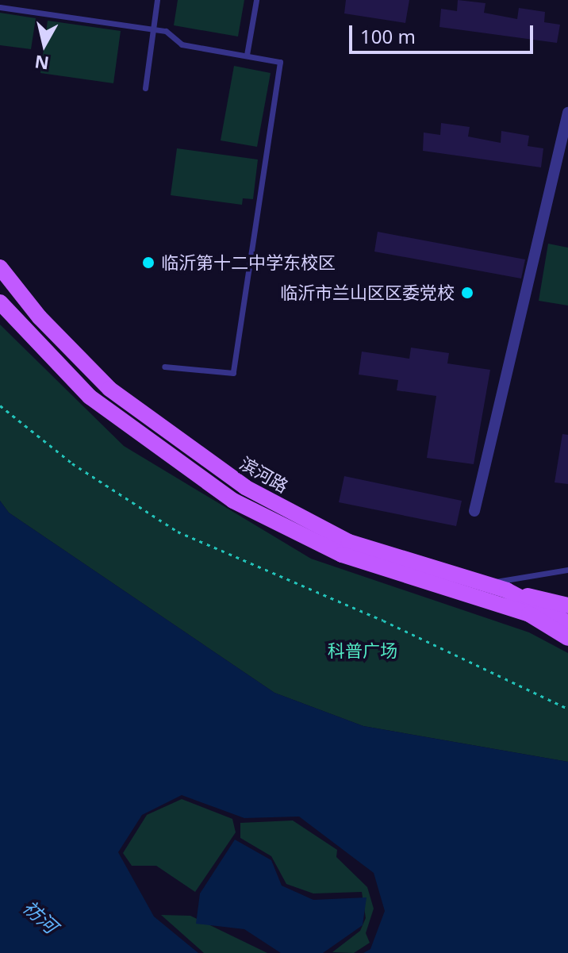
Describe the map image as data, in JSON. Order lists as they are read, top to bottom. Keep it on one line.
{"streets":{"main road":["滨河路"]},"water":["祊河"],"parks":["科普广场"],"places":["临沂第十二中学东校区","临沂市兰山区区委党校"],"scale_bar":"100 m","north":"bottom"}
